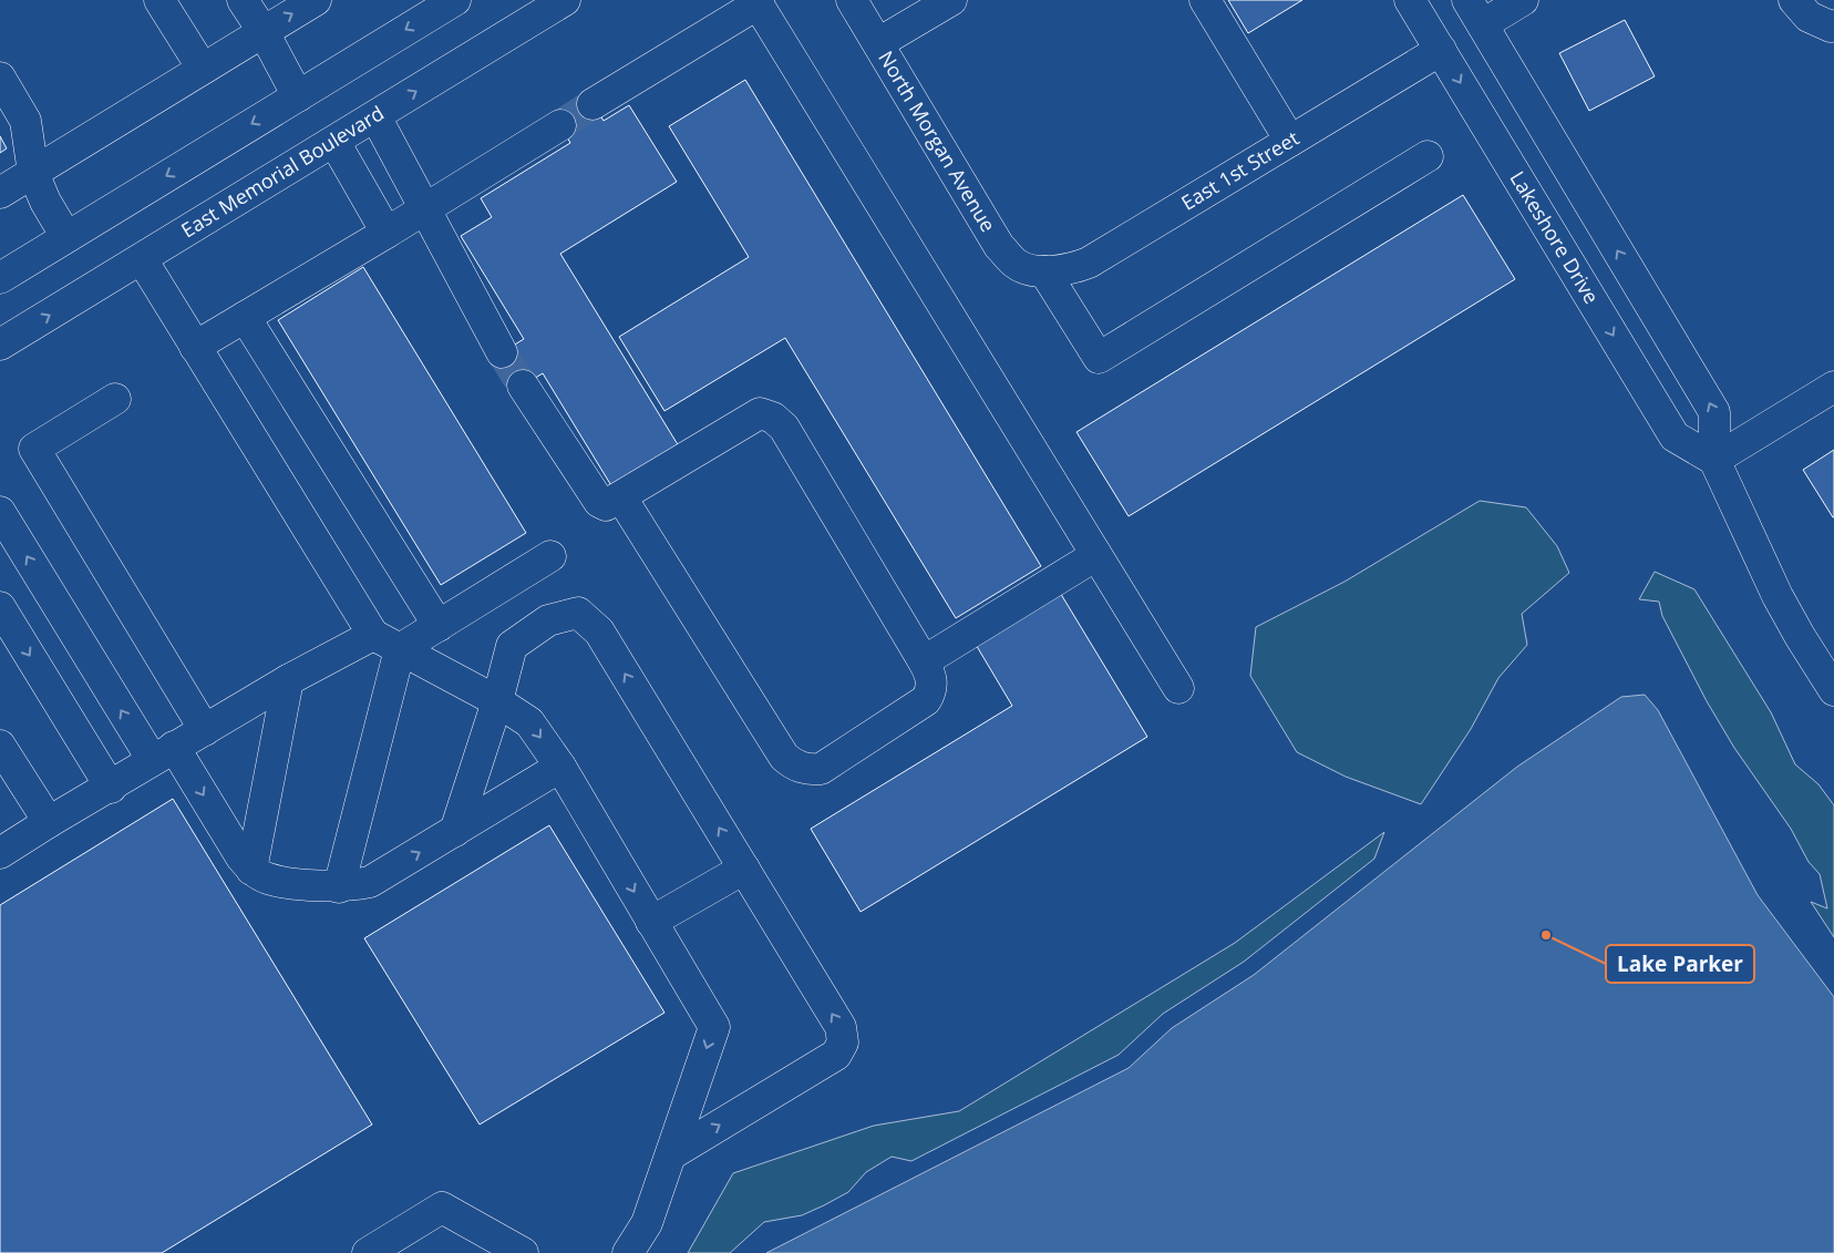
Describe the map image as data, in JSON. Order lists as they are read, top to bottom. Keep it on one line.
{"streets":{"street":["North Morgan Avenue","East 1st Street","East Memorial Boulevard","Lakeshore Drive"]},"crossings":[["North Morgan Avenue","East 1st Street"],["East 1st Street","Lakeshore Drive"]],"places":["Lake Parker"]}
